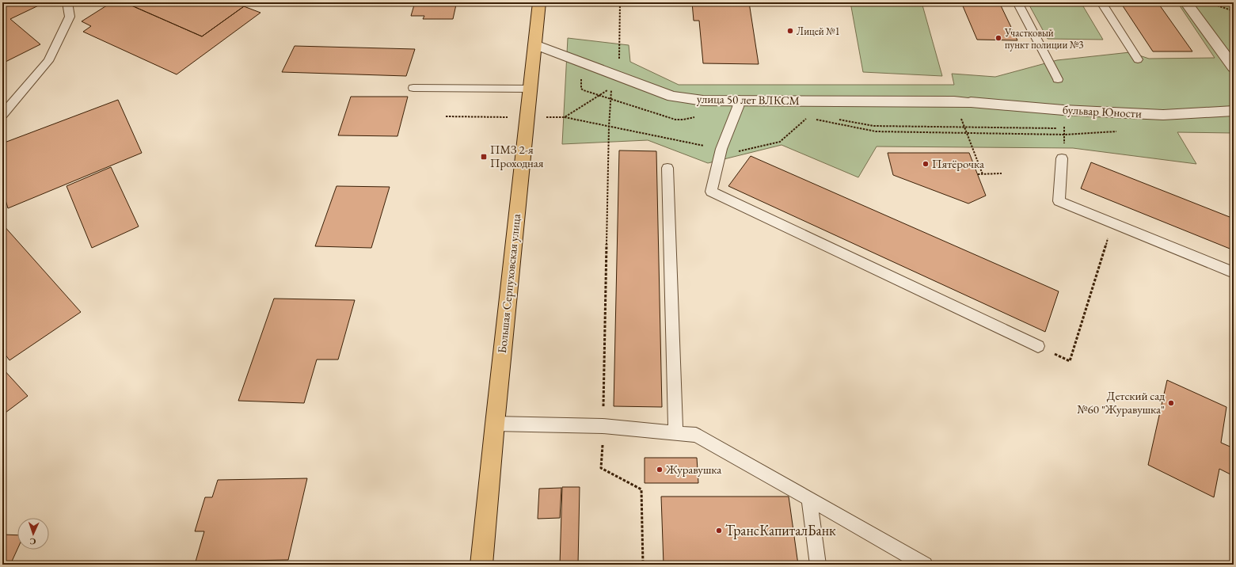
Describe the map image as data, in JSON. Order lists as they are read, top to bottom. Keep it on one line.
{"streets":{"main road":["Большая Серпуховская улица"],"street":["улица 50 лет ВЛКСМ","бульвар Юности"]},"crossings":[["улица 50 лет ВЛКСМ","бульвар Юности"],["улица 50 лет ВЛКСМ","Большая Серпуховская улица"]],"places":{"other":["Лицей №1","Участковый пункт полиции №3","Пятёрочка","Детский сад №60 \"Журавушка\"","Журавушка","ТрансКапиталБанк"],"transit":["ПМЗ 2-я Проходная"]},"north":"bottom"}
